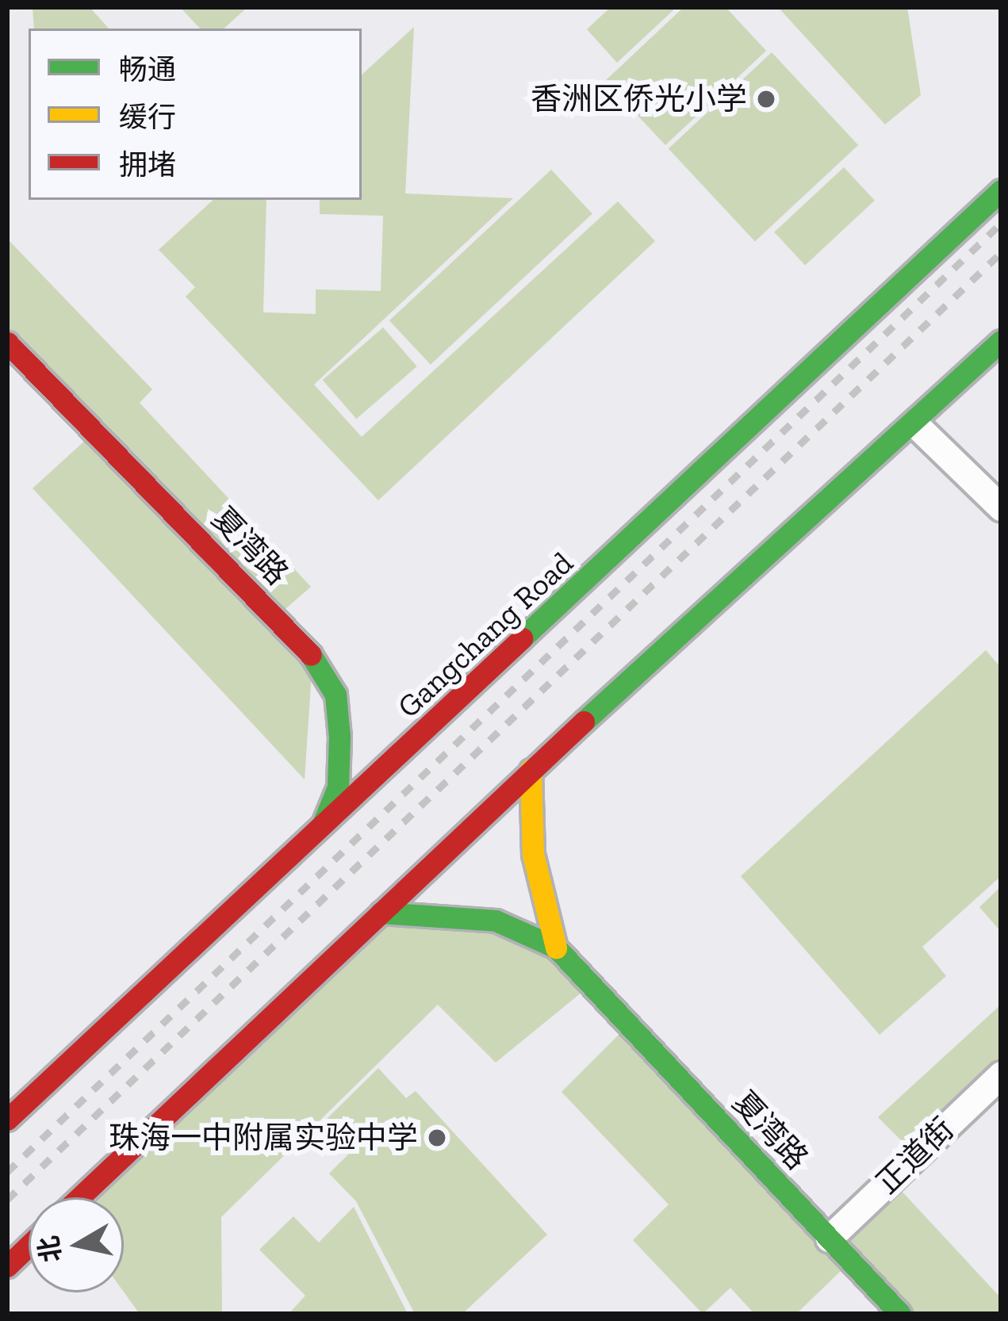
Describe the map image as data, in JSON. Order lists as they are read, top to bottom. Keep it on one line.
{"streets":{"main road":["夏湾路","Gangchang Road"],"street":["正道街"]},"crossings":[["夏湾路","Gangchang Road"],["夏湾路","正道街"]],"places":["香洲区侨光小学","珠海一中附属实验中学"],"legend":["畅通","缓行","拥堵"],"north":"left"}
